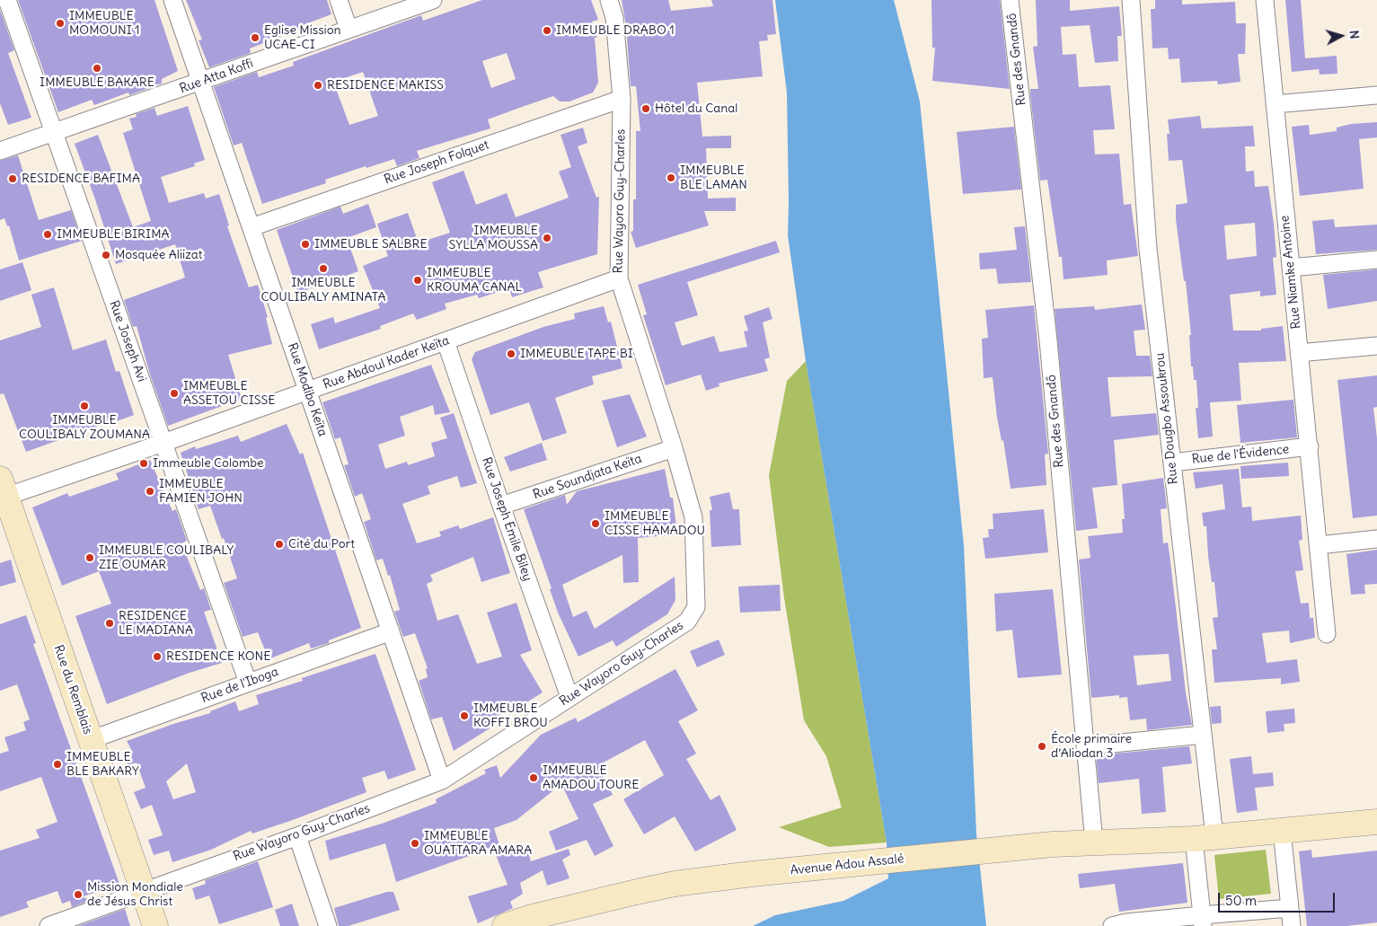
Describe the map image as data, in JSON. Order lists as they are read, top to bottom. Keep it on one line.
{"streets":{"street":["Rue des Gnandô","Rue Atta Koffi","Rue Joseph Folquet","Rue Wayoro Guy-Charles","Rue Niamke Antoine","Rue Joseph Avi","Rue Abdoul Kader Keïta","Rue Modibo Keïta","Rue Dougbo Assoukrou","Rue de l'Évidence","Rue Soundjata Keïta","Rue Joseph Emile Biley","Rue de l'Iboga","Rue du Remblais","Avenue Adou Assalé"]},"crossings":[["Rue des Gnandô","Avenue Adou Assalé"],["Rue Atta Koffi","Rue Joseph Avi"],["Rue Atta Koffi","Rue Modibo Keïta"],["Rue Joseph Folquet","Rue Wayoro Guy-Charles"],["Rue Joseph Folquet","Rue Modibo Keïta"],["Rue Wayoro Guy-Charles","Rue Abdoul Kader Keïta"],["Rue Wayoro Guy-Charles","Rue Modibo Keïta"],["Rue Wayoro Guy-Charles","Rue Soundjata Keïta"],["Rue Wayoro Guy-Charles","Rue Joseph Emile Biley"],["Rue Wayoro Guy-Charles","Rue du Remblais"],["Rue Niamke Antoine","Rue de l'Évidence"],["Rue Joseph Avi","Rue Abdoul Kader Keïta"],["Rue Joseph Avi","Rue de l'Iboga"],["Rue Abdoul Kader Keïta","Rue Modibo Keïta"],["Rue Abdoul Kader Keïta","Rue Joseph Emile Biley"],["Rue Abdoul Kader Keïta","Rue du Remblais"],["Rue Modibo Keïta","Rue de l'Iboga"],["Rue Dougbo Assoukrou","Rue de l'Évidence"],["Rue Dougbo Assoukrou","Avenue Adou Assalé"],["Rue Soundjata Keïta","Rue Joseph Emile Biley"],["Rue de l'Iboga","Rue du Remblais"]],"places":["IMMEUBLE MOMOUNI 1","IMMEUBLE DRABO 1","Eglise Mission UCAE-CI","IMMEUBLE BAKARE","RESIDENCE MAKISS","Hôtel du Canal","IMMEUBLE BLE LAMAN","RESIDENCE BAFIMA","IMMEUBLE BIRIMA","IMMEUBLE SYLLA MOUSSA","IMMEUBLE SALBRE","Mosquée Aliizat","IMMEUBLE COULIBALY AMINATA","IMMEUBLE KROUMA CANAL","IMMEUBLE TAPE BI","IMMEUBLE ASSETOU CISSE","IMMEUBLE COULIBALY ZOUMANA","Immeuble Colombe","IMMEUBLE FAMIEN JOHN","IMMEUBLE CISSE HAMADOU","Cité du Port","IMMEUBLE COULIBALY ZIE OUMAR","RESIDENCE LE MADIANA","RESIDENCE KONE","IMMEUBLE KOFFI BROU","École primaire d’Aliodan 3","IMMEUBLE BLE BAKARY","IMMEUBLE AMADOU TOURE","IMMEUBLE OUATTARA AMARA","Mission Mondiale de Jésus Christ"],"scale_bar":"50 m","north":"right"}
